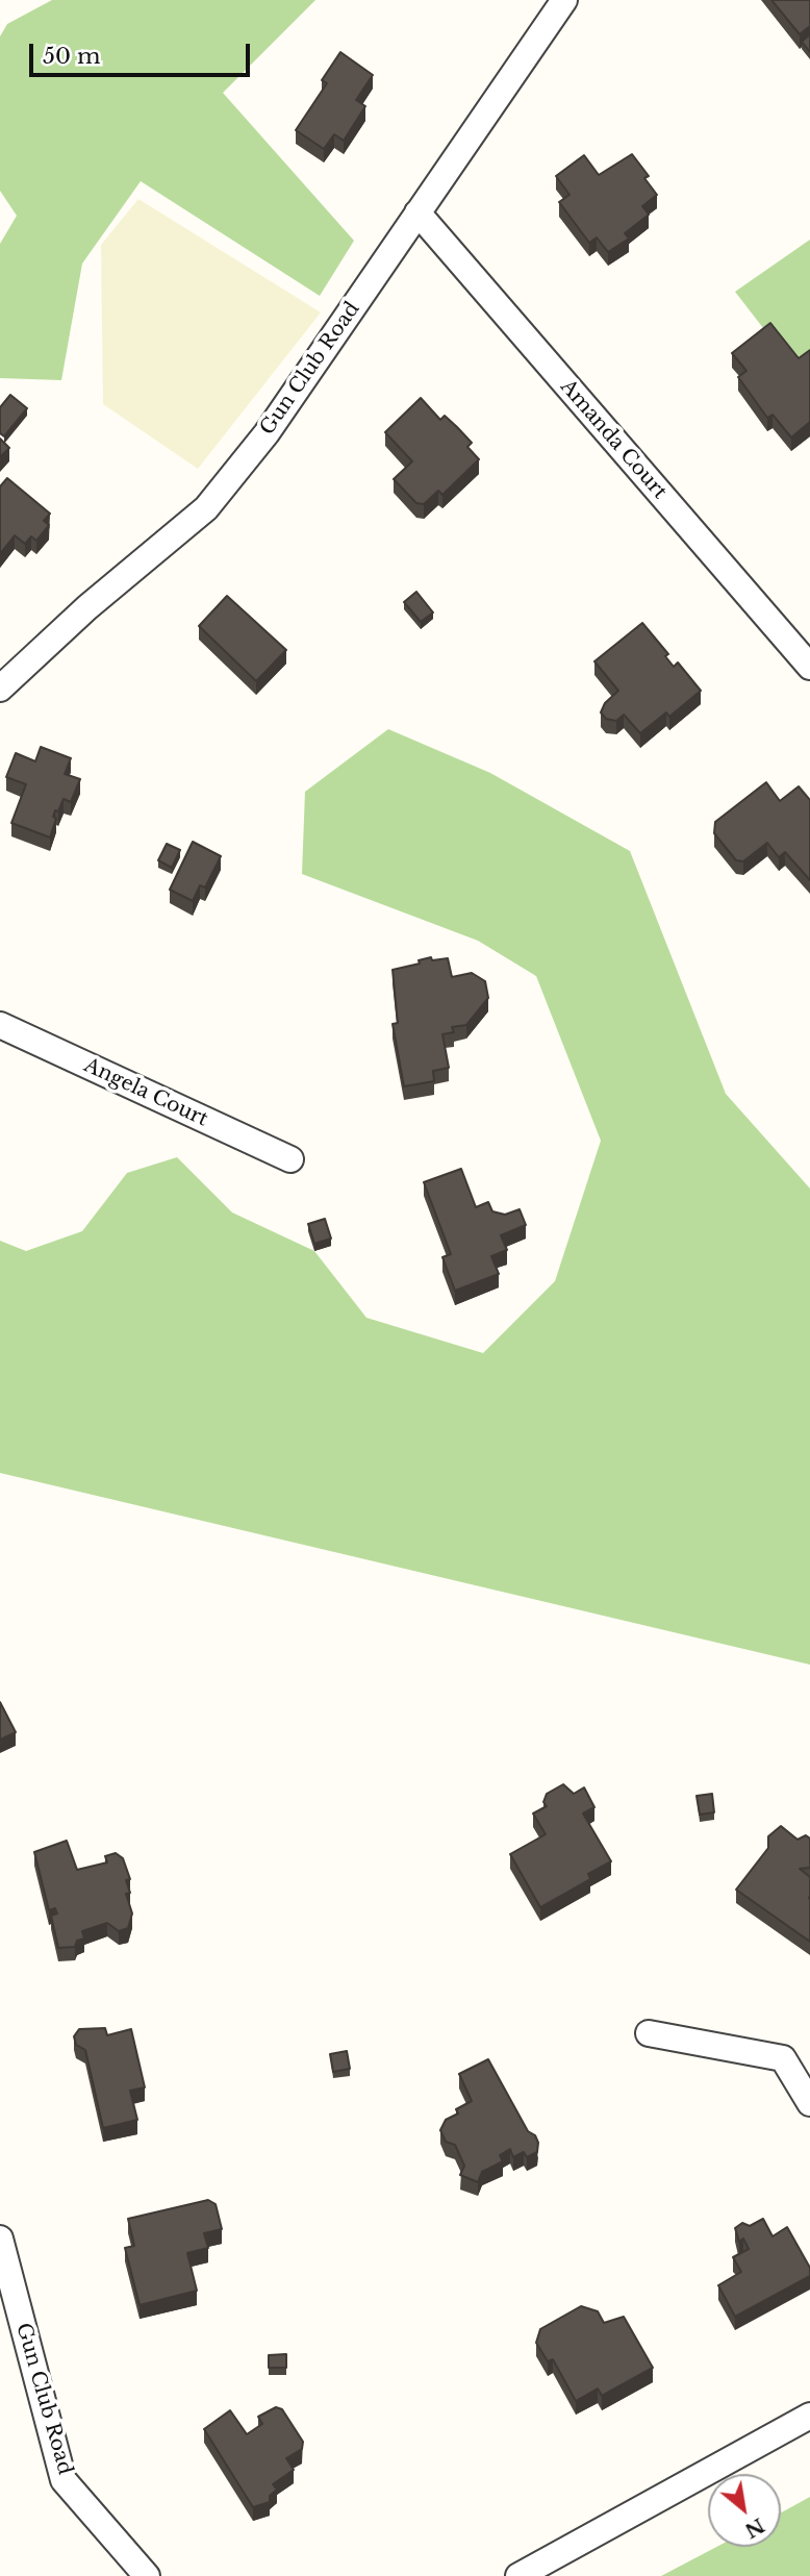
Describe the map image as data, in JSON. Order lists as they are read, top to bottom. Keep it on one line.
{"streets":{"street":["Gun Club Road","Amanda Court","Angela Court"]},"crossings":[["Gun Club Road","Amanda Court"]],"scale_bar":"50 m","north":"bottom right"}
